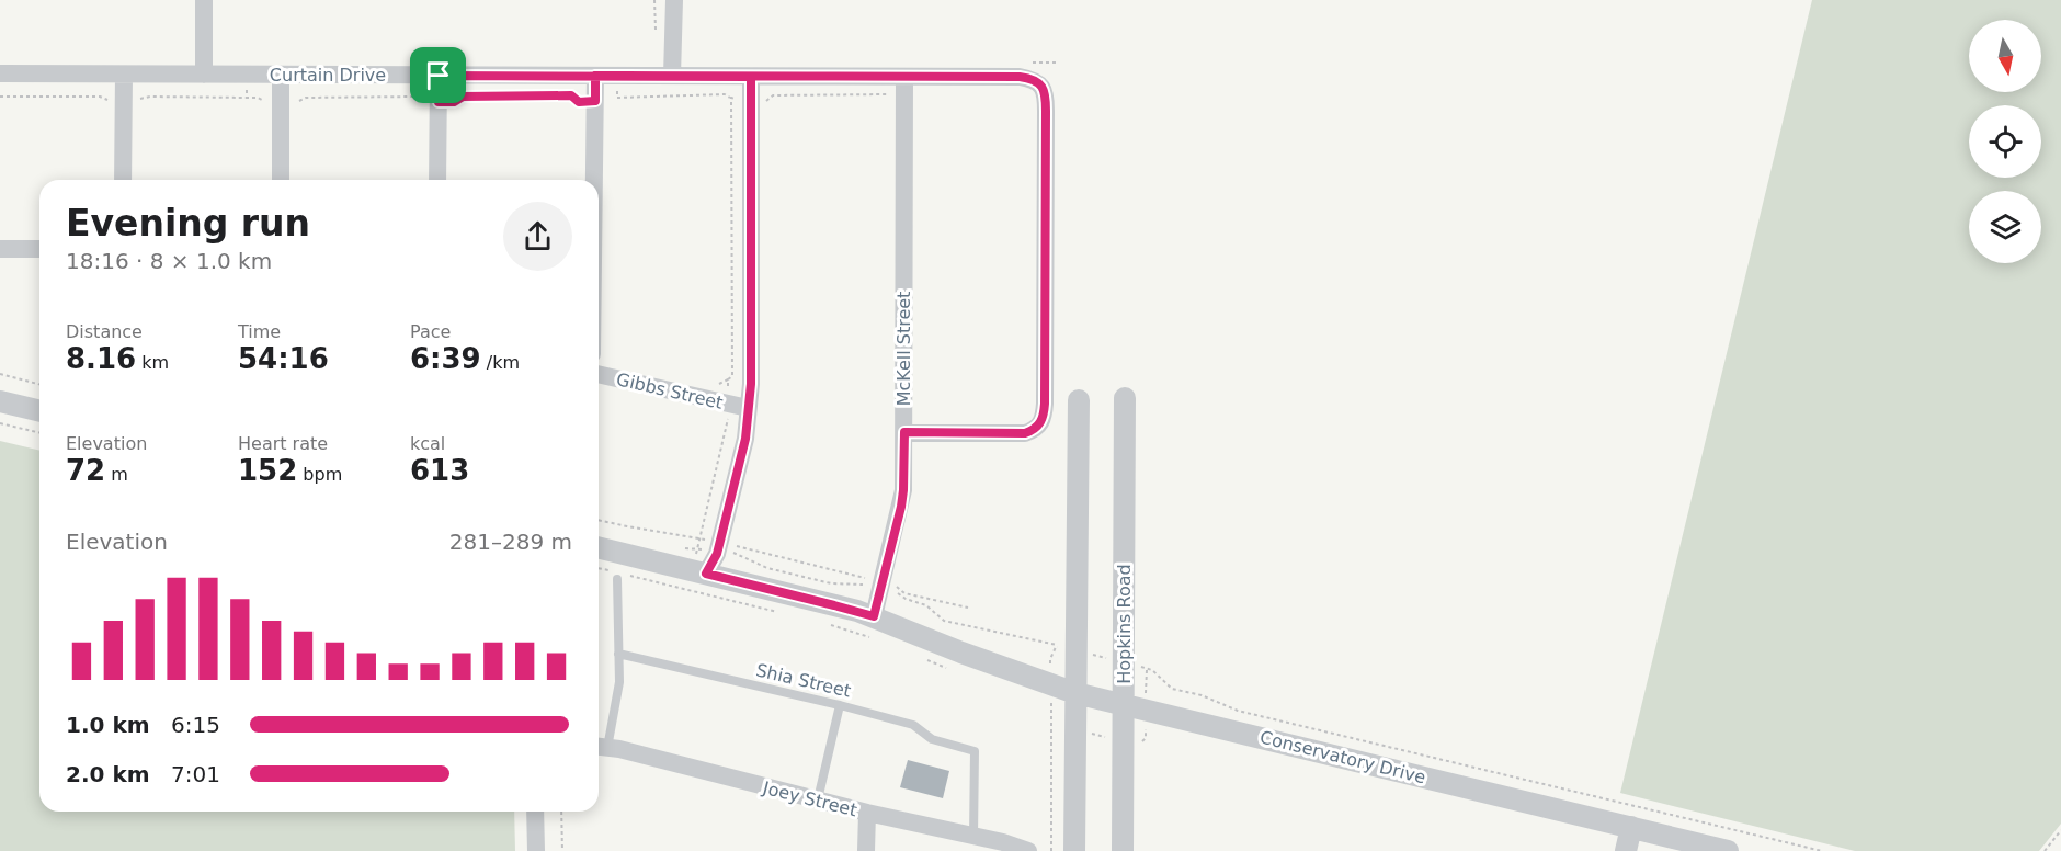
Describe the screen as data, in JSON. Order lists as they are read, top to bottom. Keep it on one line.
{"streets":{"street":["Curtain Drive","McKell Street","Gibbs Street","Hopkins Road","Conservatory Drive","Joey Street"],"lane":["Shia Street"]},"crossings":[["Curtain Drive","McKell Street"],["McKell Street","Conservatory Drive"],["Hopkins Road","Conservatory Drive"],["Shia Street","Joey Street"]],"north":"bottom","page":{"heading":["Evening run","18:16 · 8 × 1.0 km"],"stats":[["Distance","8.16 km"],["Time","54:16"],["Pace","6:39 /km"],["Elevation","72 m"],["Heart rate","152 bpm"],["kcal","613"]],"chart":["Elevation","281–289 m"],"list":[{"name":"1.0 km","note":"6:15"},{"name":"2.0 km","note":"7:01"}]}}
